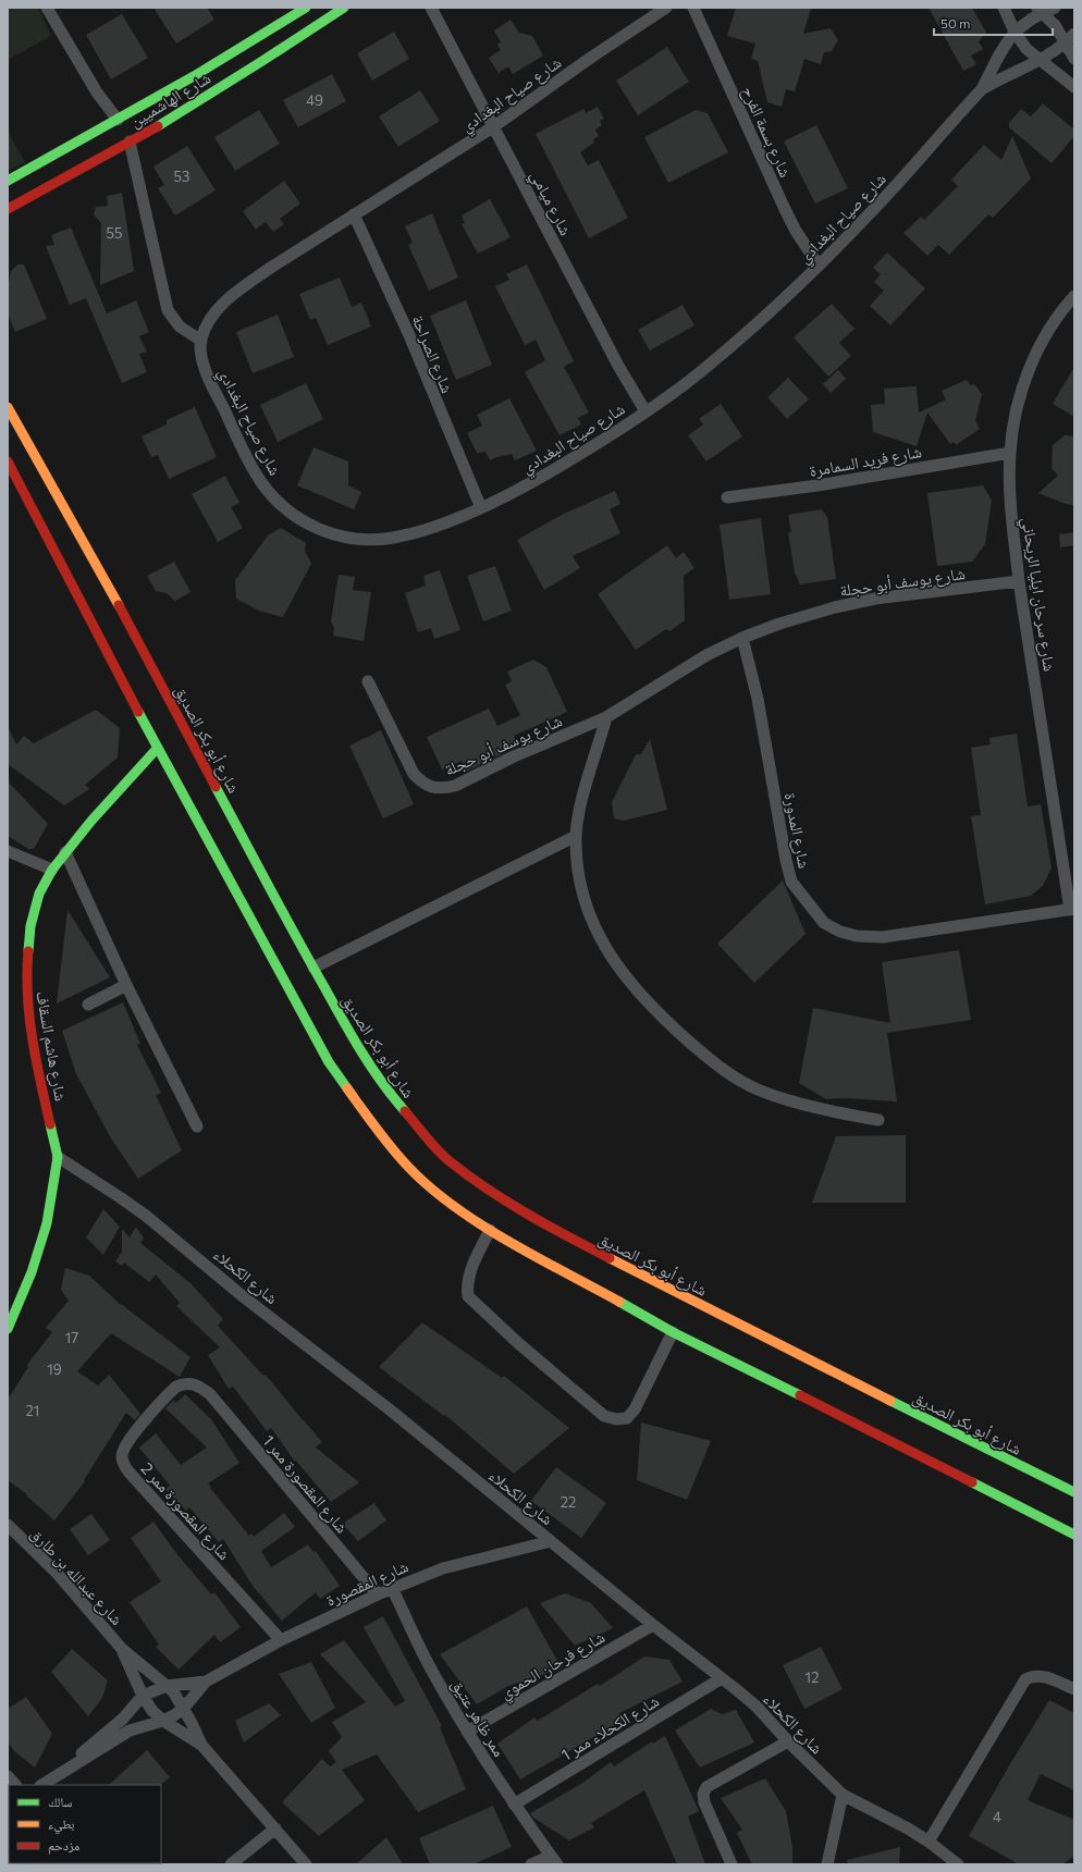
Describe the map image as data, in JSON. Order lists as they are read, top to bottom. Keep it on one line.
{"streets":{"main road":["شارع الهاشميين","شارع أبو بكر الصديق","شارع هاشم السقاف"],"street":["شارع صياح البغدادي","شارع بسمة الفرح","شارع ميامي","شارع الصراحة","شارع فريد السمامرة","شارع يوسف أبو حجلة","شارع سرحان ايليا الريحاني","شارع المدورة","شارع الكحلاء","شارع المقصورة ممر 1","شارع المقصورة ممر 2","شارع عبدالله بن طارق","شارع المقصورة","شارع فرحان الحموي","ممر ظاهر عتيق","شارع الكحلاء ممر 1"]},"crossings":[["شارع صياح البغدادي","شارع بسمة الفرح"],["شارع صياح البغدادي","شارع ميامي"],["شارع صياح البغدادي","شارع الصراحة"],["شارع فريد السمامرة","شارع سرحان ايليا الريحاني"],["شارع يوسف أبو حجلة","شارع سرحان ايليا الريحاني"],["شارع يوسف أبو حجلة","شارع المدورة"],["شارع سرحان ايليا الريحاني","شارع المدورة"],["شارع هاشم السقاف","شارع الكحلاء"],["شارع الكحلاء","شارع المقصورة"],["شارع الكحلاء","شارع فرحان الحموي"],["شارع الكحلاء","شارع الكحلاء ممر 1"],["شارع المقصورة ممر 1","شارع المقصورة ممر 2"],["شارع المقصورة ممر 1","شارع المقصورة"],["شارع المقصورة ممر 2","شارع المقصورة"],["شارع عبدالله بن طارق","شارع المقصورة"],["شارع المقصورة","ممر ظاهر عتيق"],["شارع فرحان الحموي","ممر ظاهر عتيق"],["ممر ظاهر عتيق","شارع الكحلاء ممر 1"]],"house_numbers":["49","53","55","17","19","21","22","12","4"],"legend":["سالك","بطيء","مزدحم"],"scale_bar":"50 m"}
